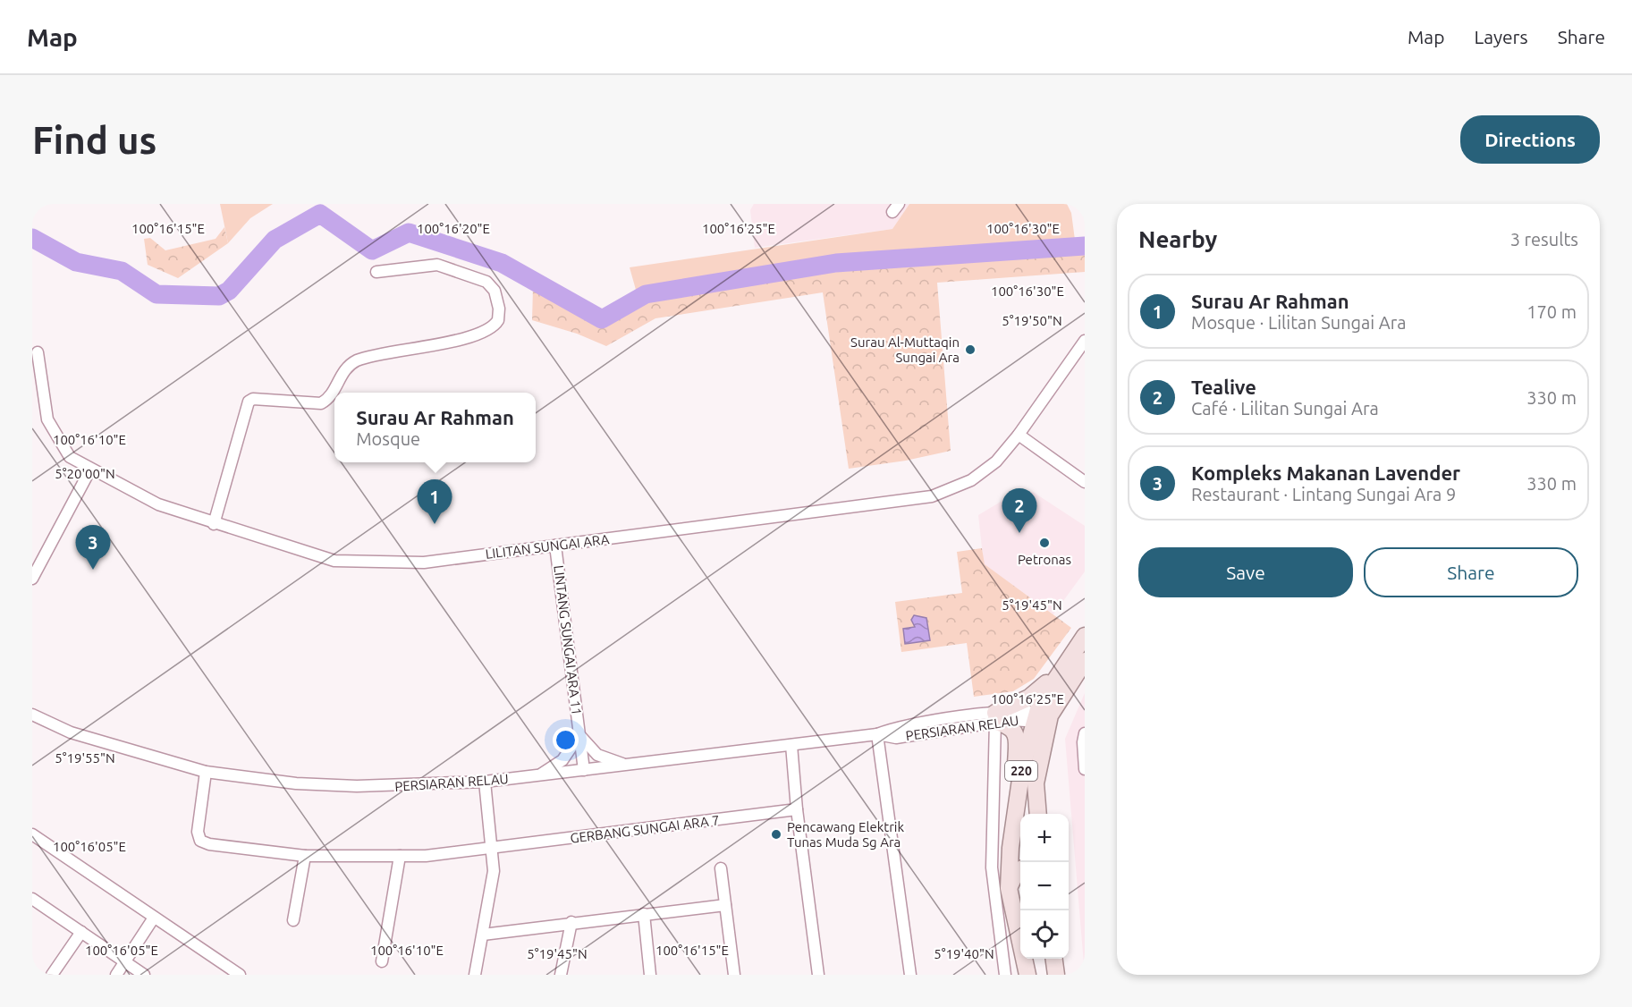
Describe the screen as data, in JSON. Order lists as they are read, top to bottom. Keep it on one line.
{"streets":{"main road":["220"],"street":["LILITAN SUNGAI ARA","LINTANG SUNGAI ARA 11","PERSIARAN RELAU","GERBANG SUNGAI ARA 7"]},"crossings":[["LILITAN SUNGAI ARA","LINTANG SUNGAI ARA 11"],["LINTANG SUNGAI ARA 11","PERSIARAN RELAU"],["PERSIARAN RELAU","220"],["PERSIARAN RELAU","GERBANG SUNGAI ARA 7"]],"places":["Surau Al-Muttaqin Sungai Ara","Petronas","Pencawang Elektrik Tunas Muda Sg Ara"],"page":{"header":"Map","nav":["Map","Layers","Share"],"buttons":["Directions",["Save","Share"]],"title":"Find us","heading":["Nearby","3 results"],"list":[{"mark":"1","name":"Surau Ar Rahman","note":"Mosque · Lilitan Sungai Ara","value":"170 m"},{"mark":"2","name":"Tealive","note":"Café · Lilitan Sungai Ara","value":"330 m"},{"mark":"3","name":"Kompleks Makanan Lavender","note":"Restaurant · Lintang Sungai Ara 9","value":"330 m"}],"popup":["Surau Ar Rahman","Mosque"],"pins":["1","2","3"],"map_buttons":["+","−"]},"coordinates":["100°16'30\"E","100°16'15\"E","100°16'20\"E","100°16'25\"E","5°19'50\"N","100°16'10\"E","5°20'00\"N","5°19'45\"N","5°19'55\"N","100°16'05\"E","5°19'40\"N"]}
